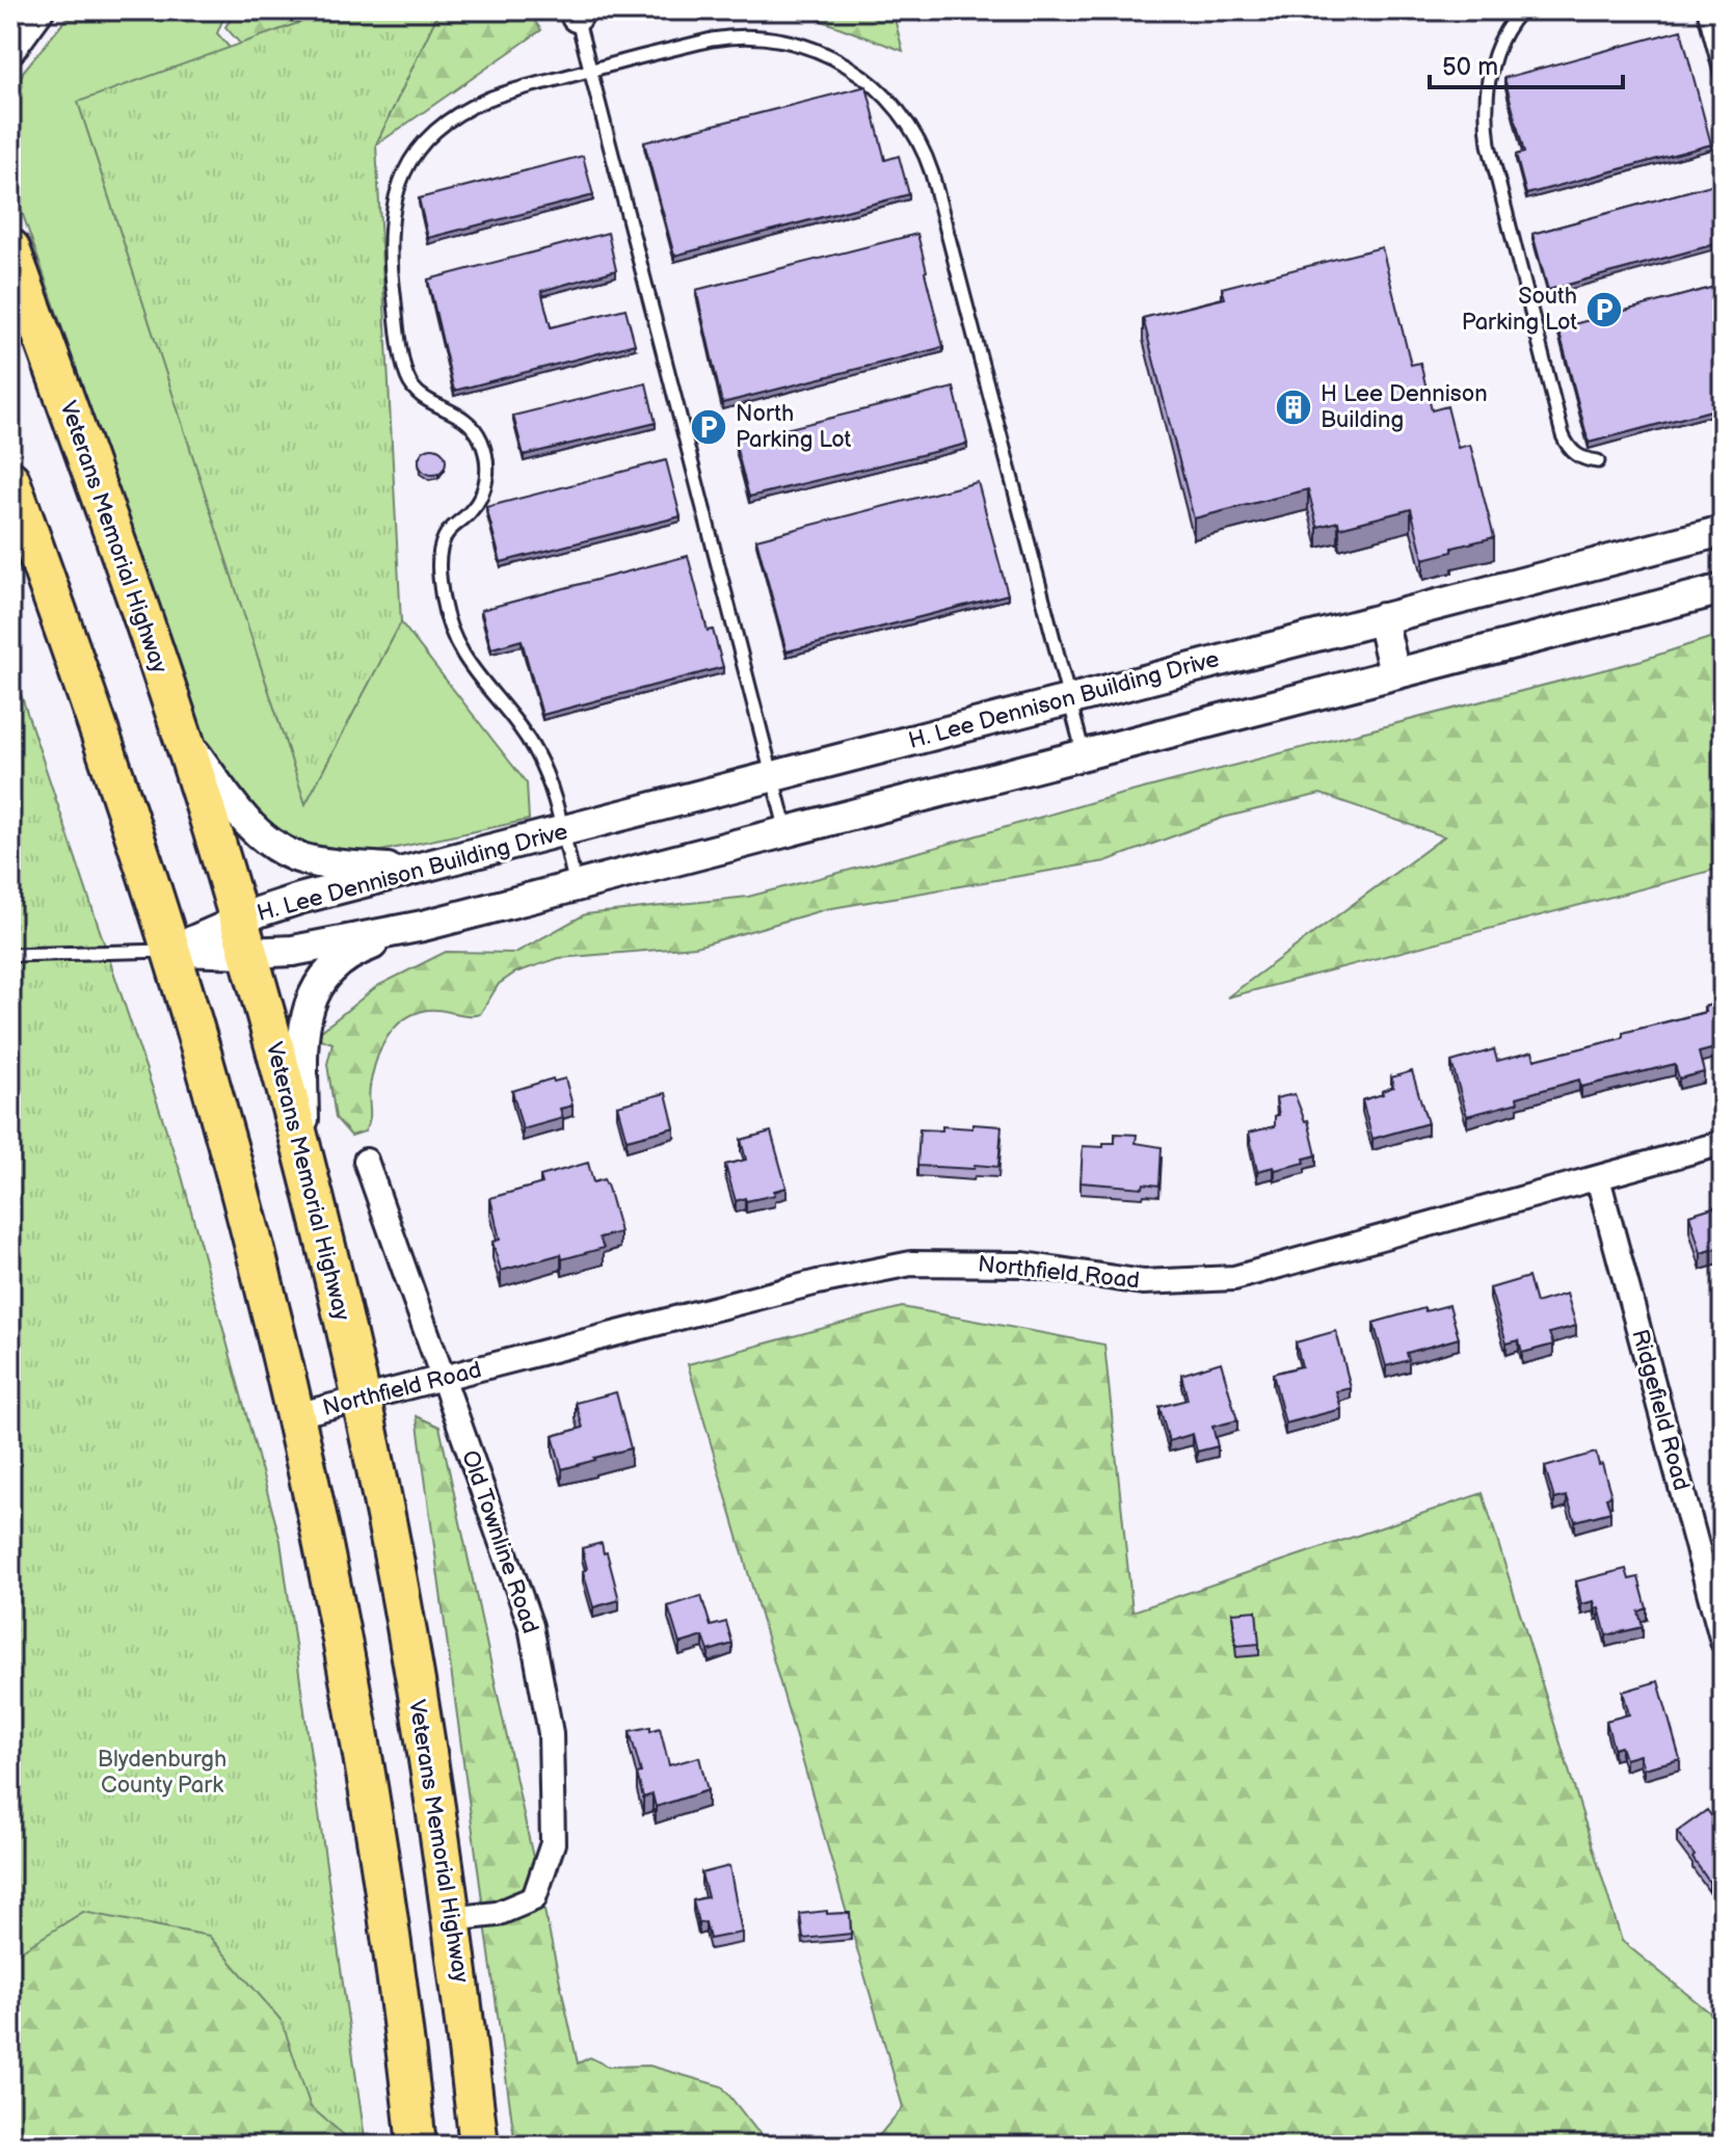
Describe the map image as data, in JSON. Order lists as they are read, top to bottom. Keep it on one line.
{"streets":{"highway":["Veterans Memorial Highway"],"street":["H. Lee Dennison Building Drive","Northfield Road","Ridgefield Road","Old Townline Road"]},"crossings":[["Veterans Memorial Highway","H. Lee Dennison Building Drive"],["Veterans Memorial Highway","Northfield Road"],["Veterans Memorial Highway","Old Townline Road"],["Northfield Road","Ridgefield Road"],["Northfield Road","Old Townline Road"]],"parks":["Blydenburgh County Park"],"places":{"parking":["South Parking Lot","North Parking Lot"],"building":["H Lee Dennison Building"]},"scale_bar":"50 m"}
